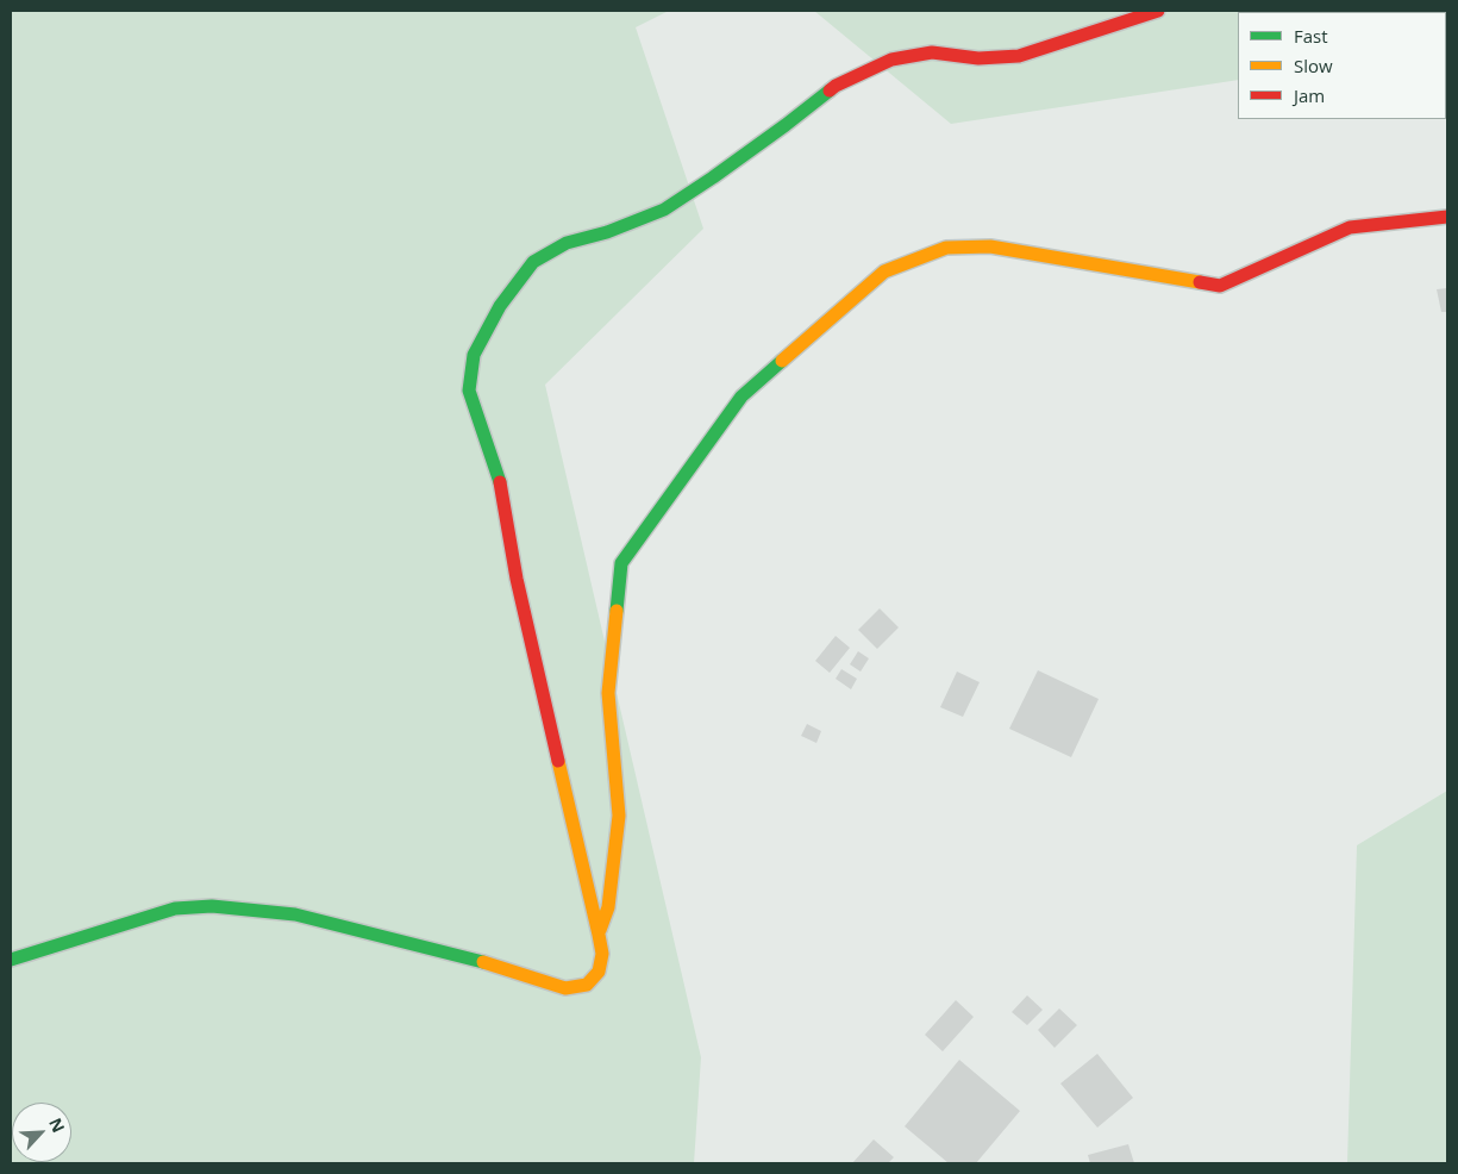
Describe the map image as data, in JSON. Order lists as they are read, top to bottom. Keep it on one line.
{"legend":["Fast","Slow","Jam"],"north":"top right"}
